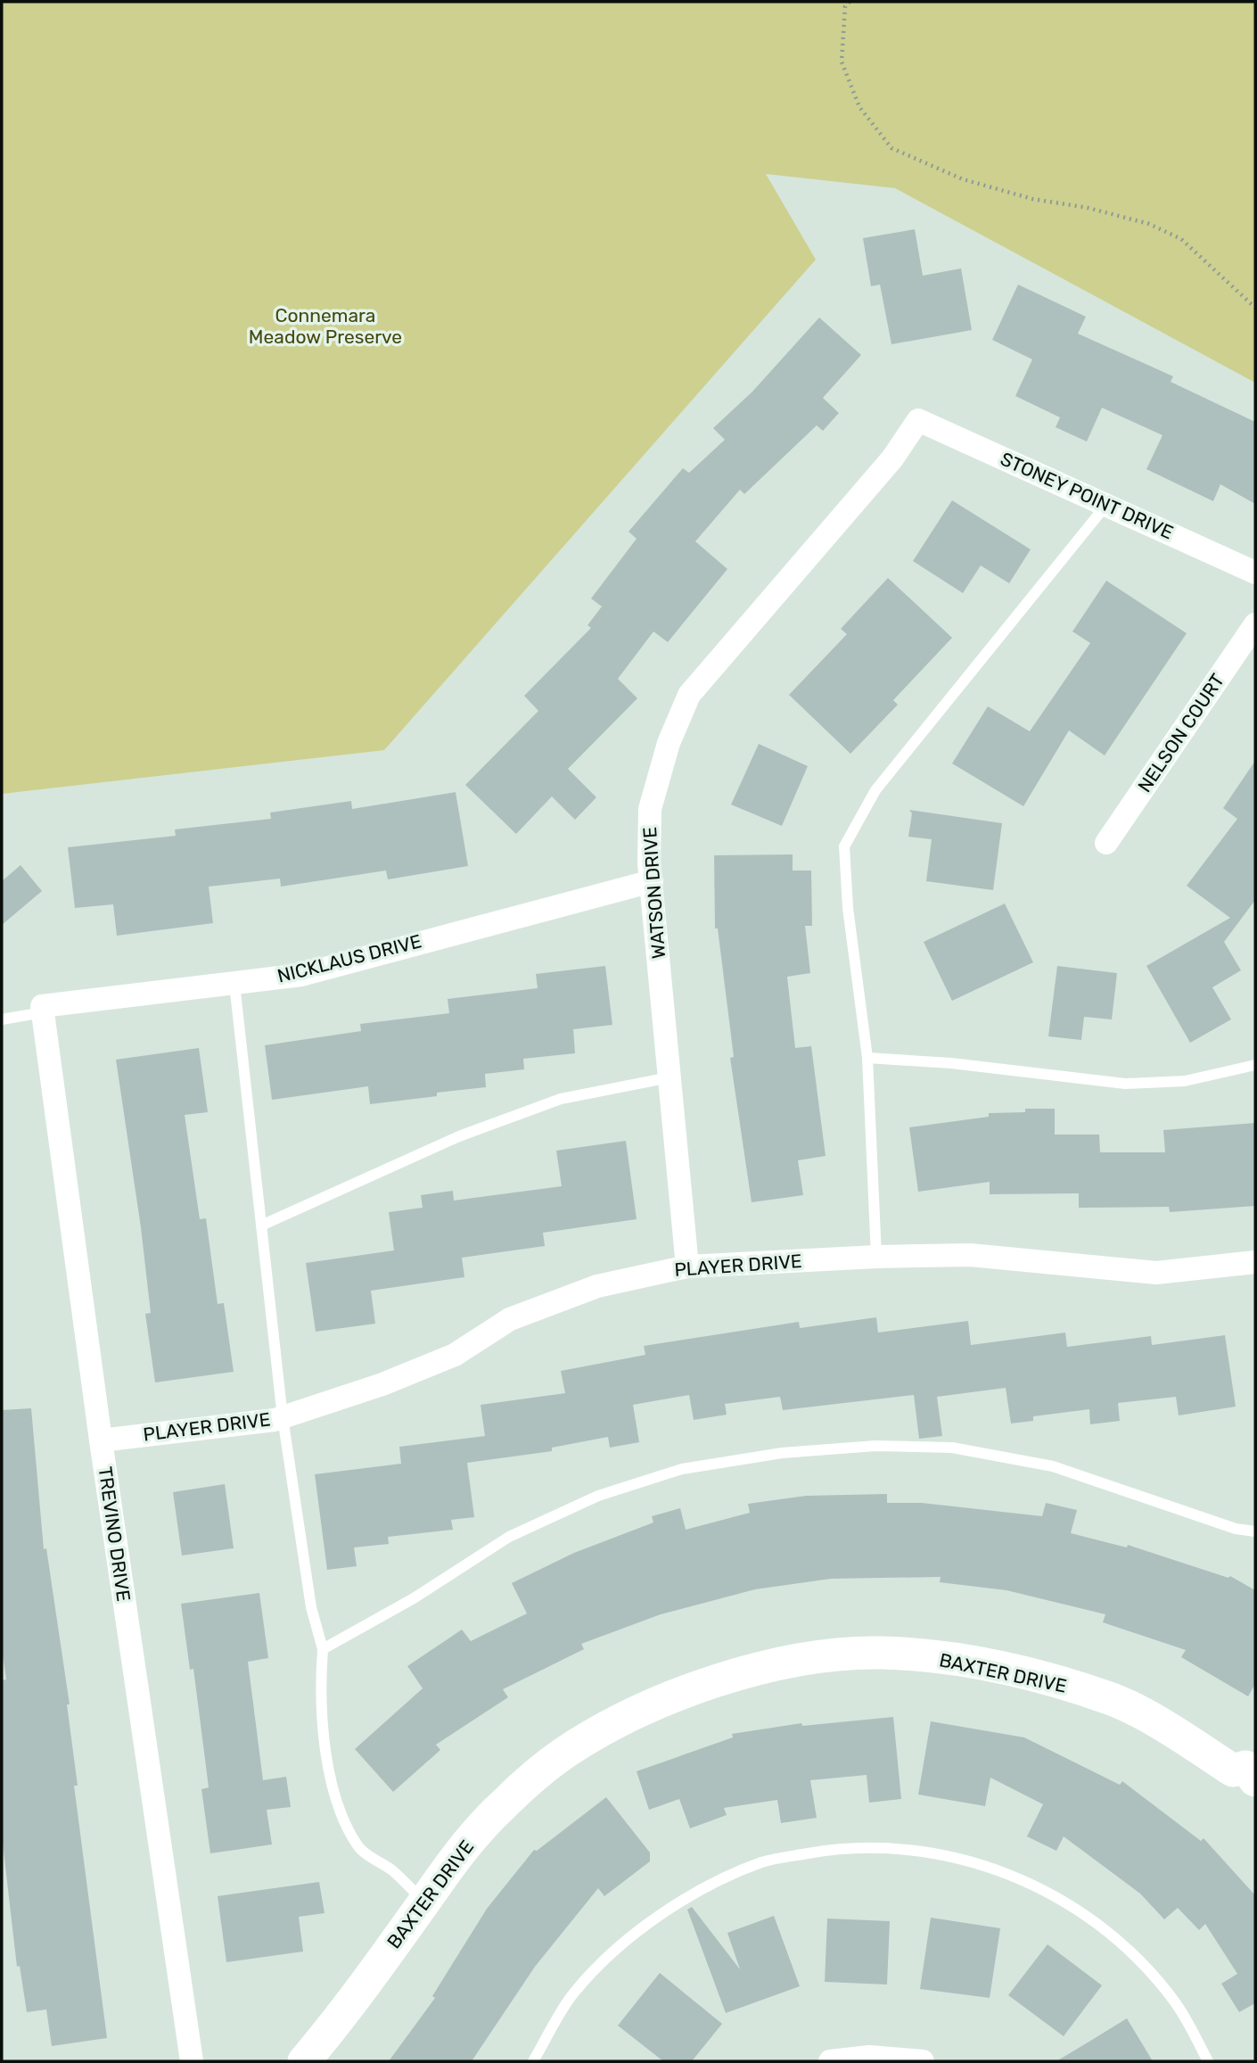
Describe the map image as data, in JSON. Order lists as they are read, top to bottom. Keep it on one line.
{"streets":{"street":["STONEY POINT DRIVE","NELSON COURT","WATSON DRIVE","NICKLAUS DRIVE","PLAYER DRIVE","TREVINO DRIVE","BAXTER DRIVE"]},"crossings":[["STONEY POINT DRIVE","WATSON DRIVE"],["WATSON DRIVE","NICKLAUS DRIVE"],["WATSON DRIVE","PLAYER DRIVE"],["NICKLAUS DRIVE","TREVINO DRIVE"],["PLAYER DRIVE","TREVINO DRIVE"]],"parks":["Connemara Meadow Preserve"]}
